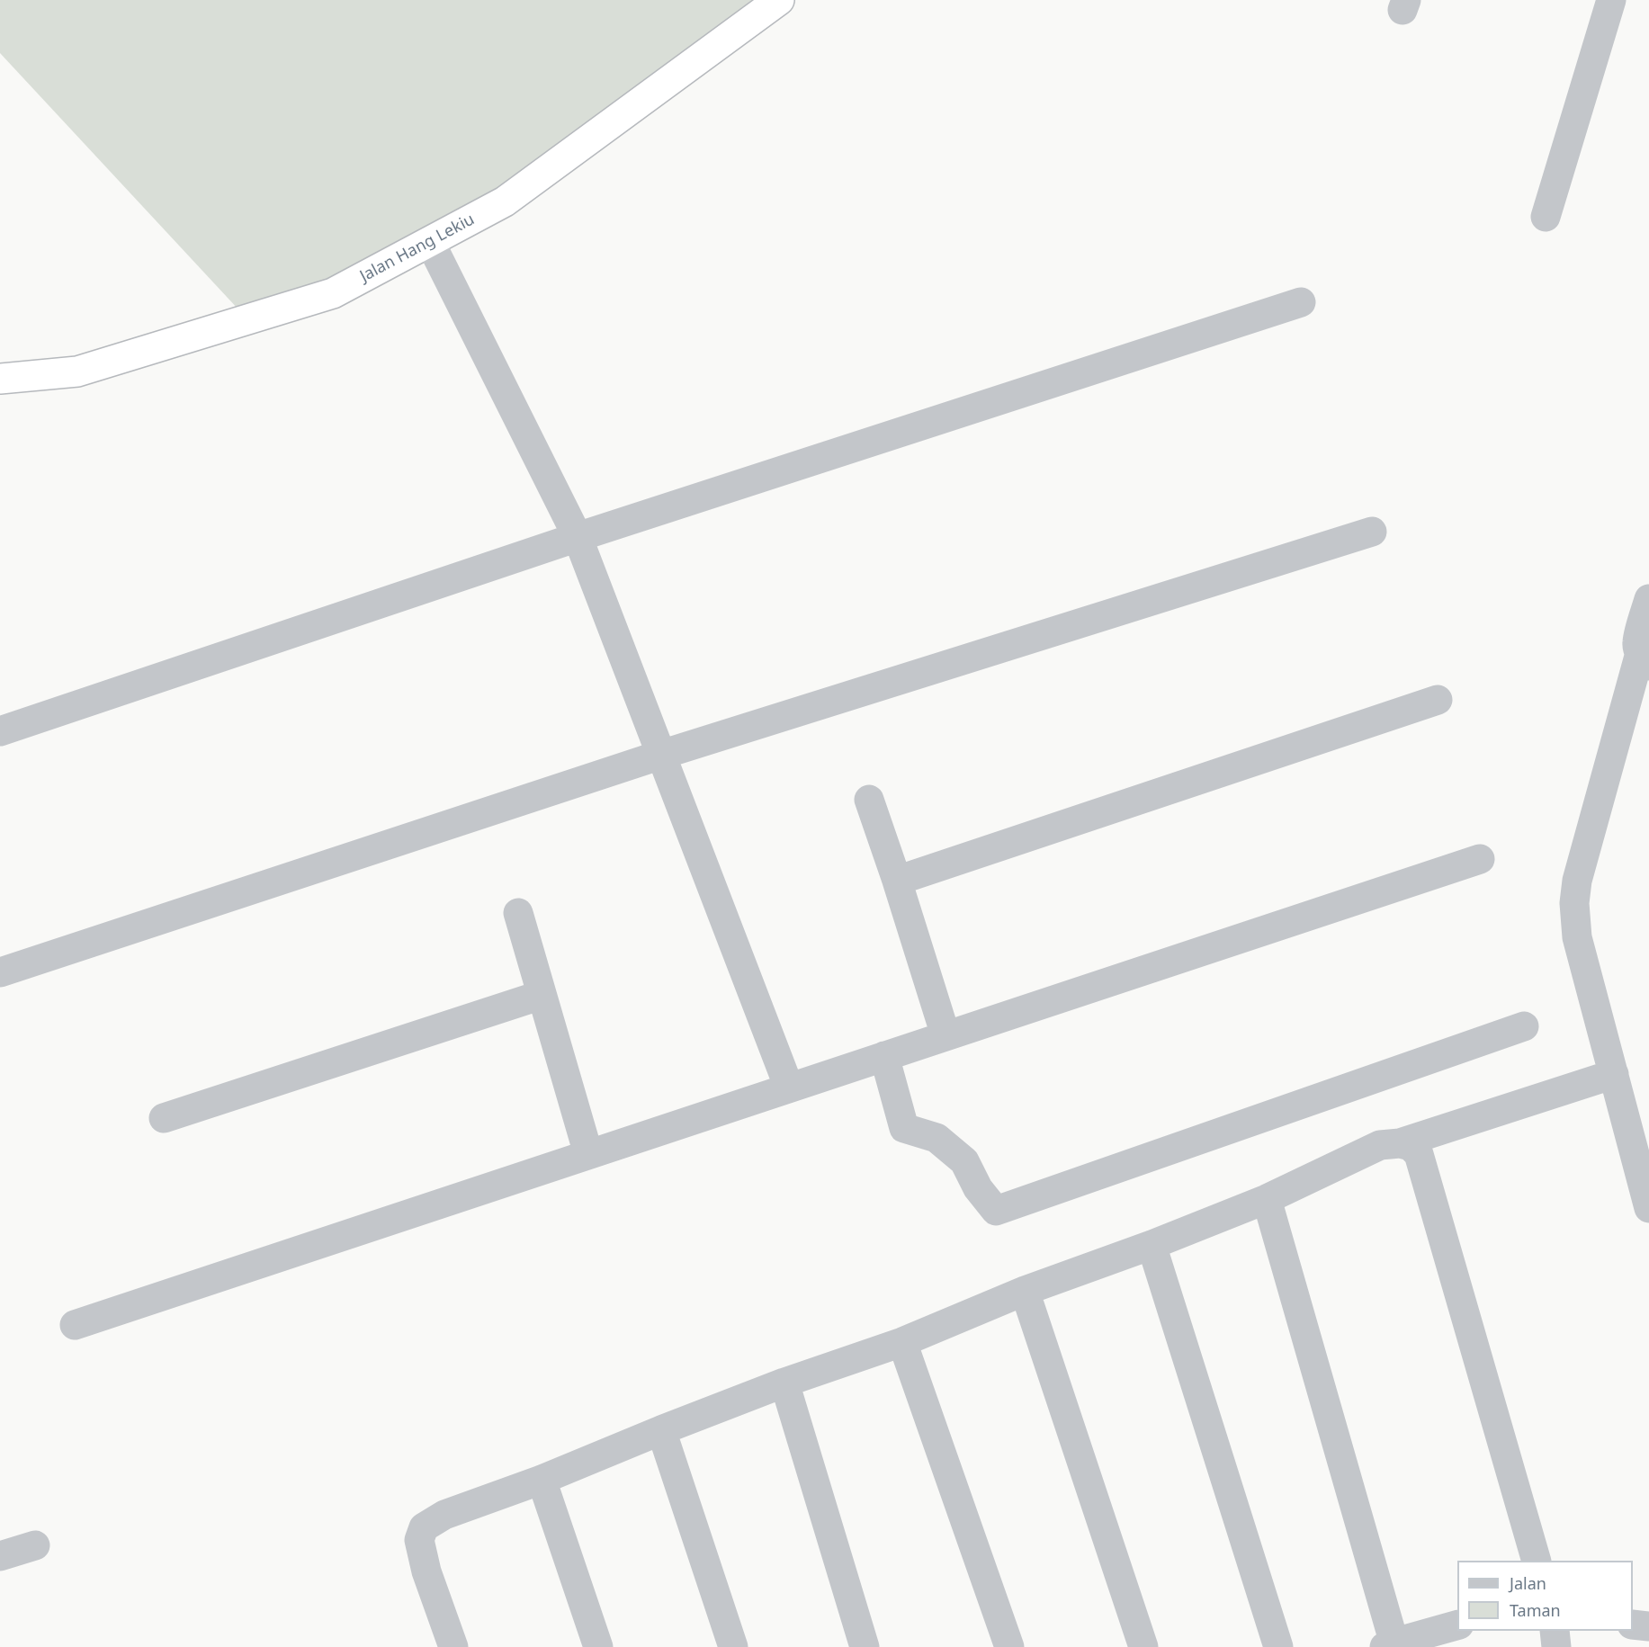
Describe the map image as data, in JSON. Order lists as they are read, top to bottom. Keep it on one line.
{"streets":{"highway":["Jalan Hang Lekiu"]},"legend":["Jalan","Taman"]}
